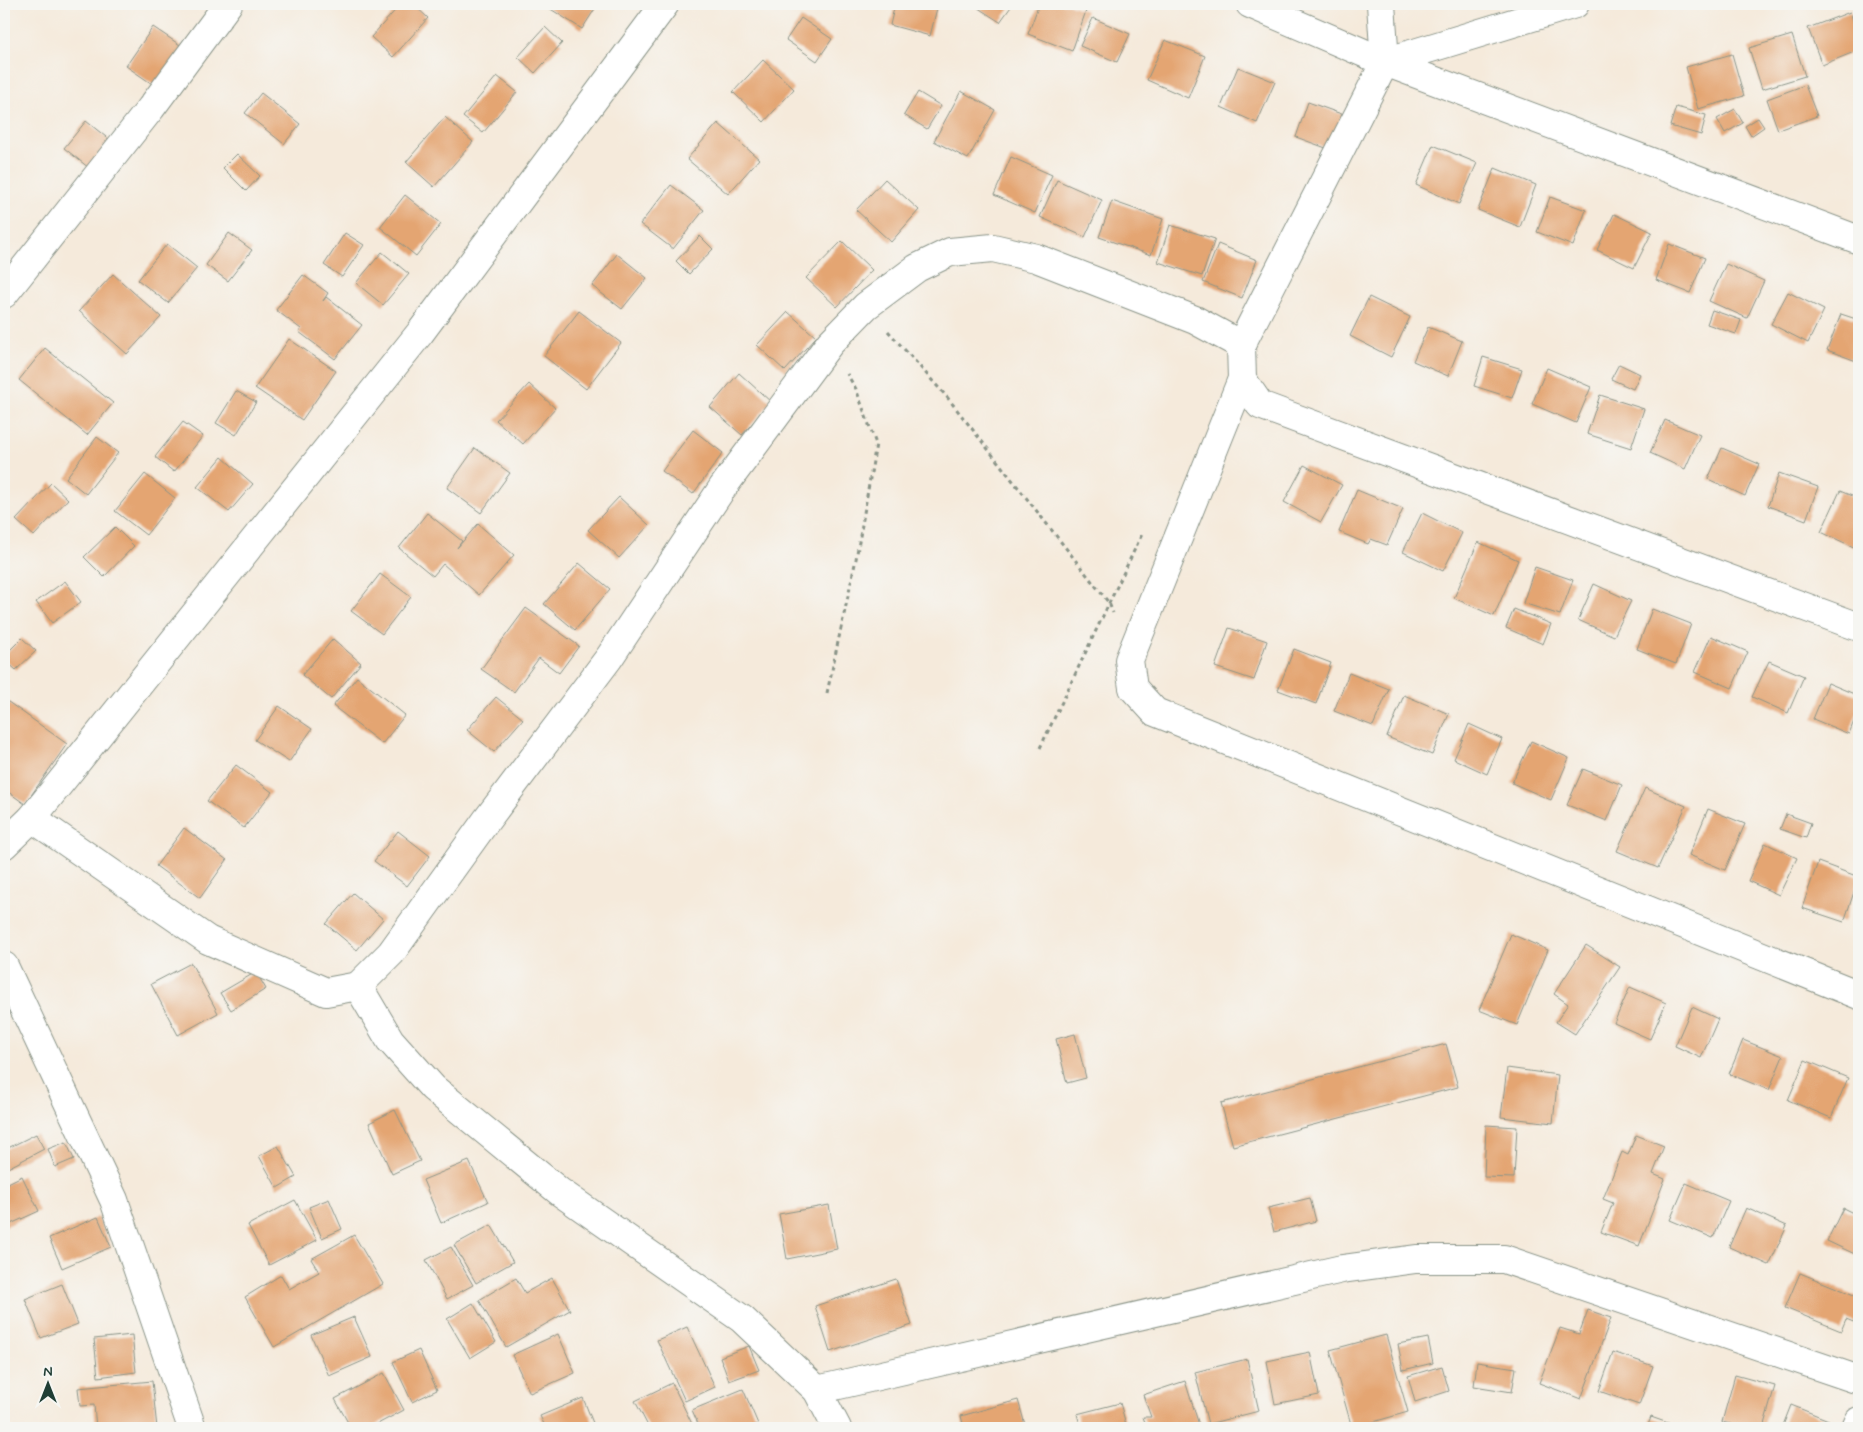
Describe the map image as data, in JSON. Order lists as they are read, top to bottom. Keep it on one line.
{"north":"top"}
